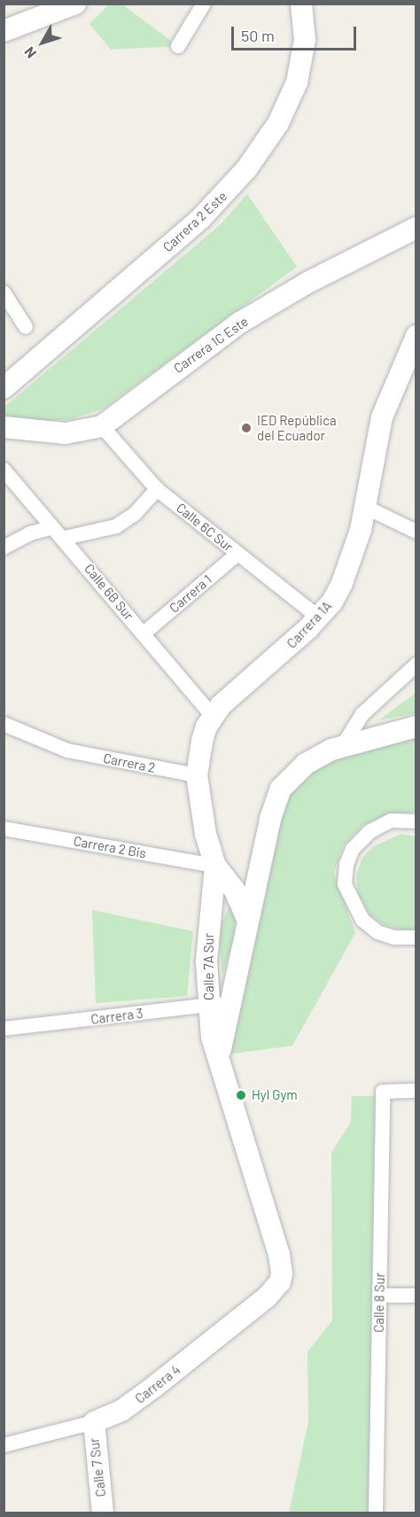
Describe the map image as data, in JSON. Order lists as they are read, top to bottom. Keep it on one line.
{"streets":{"street":["Carrera 2 Este","Carrera 1C Este","Calle 6C Sur","Calle 6B Sur","Carrera 1","Carrera 1A","Carrera 2","Carrera 2 Bis","Calle 7A Sur","Carrera 3","Calle 8 Sur","Carrera 4","Calle 7 Sur"]},"crossings":[["Carrera 1C Este","Calle 6C Sur"],["Calle 6C Sur","Carrera 1"],["Calle 6C Sur","Carrera 1A"],["Calle 6B Sur","Carrera 1"],["Calle 6B Sur","Carrera 1A"],["Calle 7A Sur","Carrera 3"],["Calle 7A Sur","Carrera 4"],["Carrera 4","Calle 7 Sur"]],"places":["IED República del Ecuador","Hyl Gym"],"scale_bar":"50 m","north":"bottom left"}
